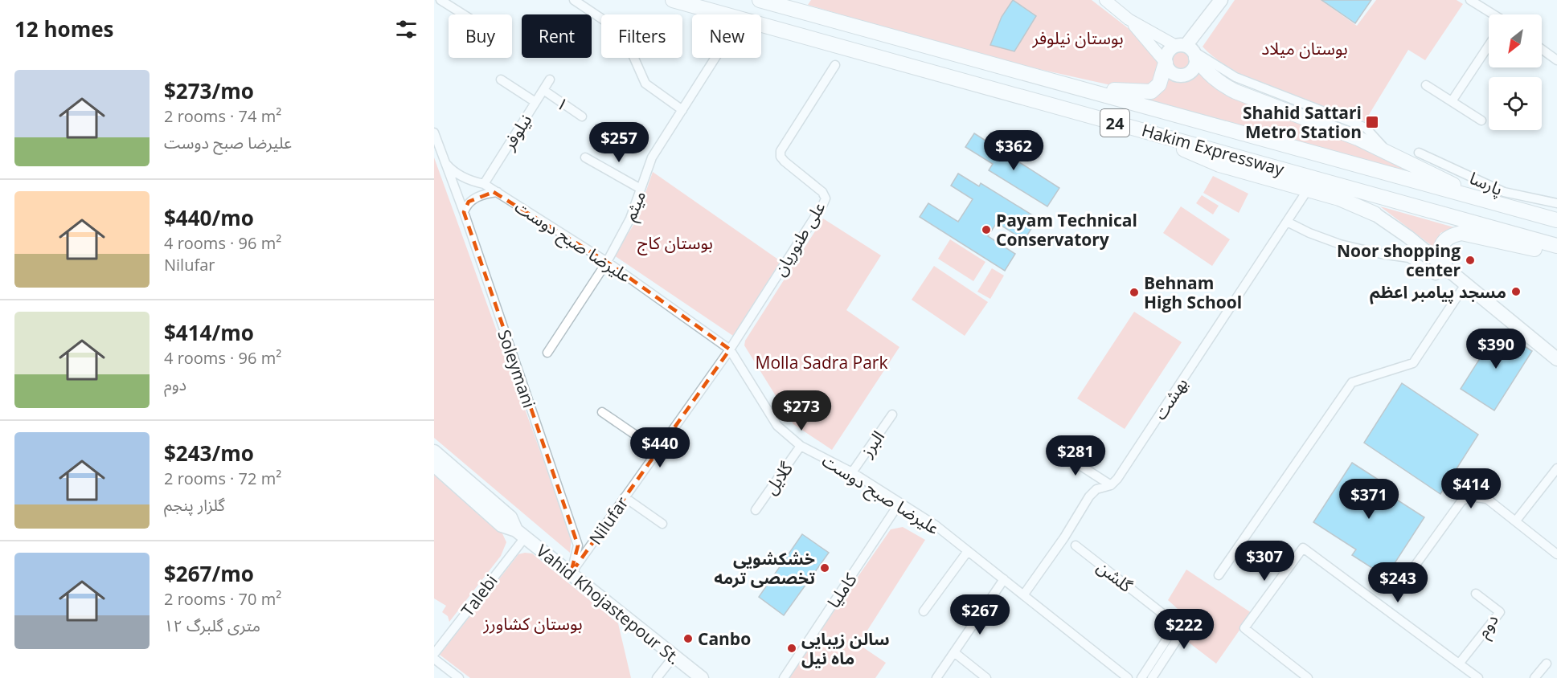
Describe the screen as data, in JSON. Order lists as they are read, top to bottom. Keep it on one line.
{"streets":{"highway":["24","Hakim Expressway"],"main road":["Vahid Khojastepour St."],"street":["۱","نیلوفر","پارسا","میثم","علی طنوریان","علیرضا صبح دوست","Soleymani","بهشت","البرز","گلایل","Nilufar","گلشن","کاملیا","Talebi","دوم"]},"crossings":[["۱","نیلوفر"],["نیلوفر","علیرضا صبح دوست"],["میثم","علیرضا صبح دوست"],["علی طنوریان","علیرضا صبح دوست"],["علی طنوریان","Nilufar"],["علیرضا صبح دوست","Soleymani"],["علیرضا صبح دوست","بهشت"],["علیرضا صبح دوست","البرز"],["علیرضا صبح دوست","گلایل"],["علیرضا صبح دوست","Nilufar"],["علیرضا صبح دوست","کاملیا"],["Soleymani","Nilufar"],["Soleymani","Vahid Khojastepour St."],["Nilufar","Vahid Khojastepour St."],["Talebi","Vahid Khojastepour St."]],"parks":["بوستان نیلوفر","بوستان میلاد","بوستان کاج","Molla Sadra Park","بوستان کشاورز"],"places":{"transit":["Shahid Sattari Metro Station"],"other":["Payam Technical Conservatory","Noor shopping center","مسجد پیامبر اعظم","Behnam High School","خشکشویی تخصصی ترمه","Canbo","سالن زیبایی ماه نیل"]},"north":"bottom left","page":{"heading":"12 homes","chip":["Buy","Rent","Filters","New"],"list":[{"name":"$273/mo","note":"2 rooms · 74 m² · علیرضا صبح دوست"},{"name":"$440/mo","note":"4 rooms · 96 m² · Nilufar"},{"name":"$414/mo","note":"4 rooms · 96 m² · دوم"},{"name":"$243/mo","note":"2 rooms · 72 m² · گلزار پنجم"},{"name":"$267/mo","note":"2 rooms · 70 m² · ۱۲ متری گلبرگ"}],"price":["$257","$362","$390","$273","$440","$281","$414","$371","$307","$243","$267","$222"]}}
